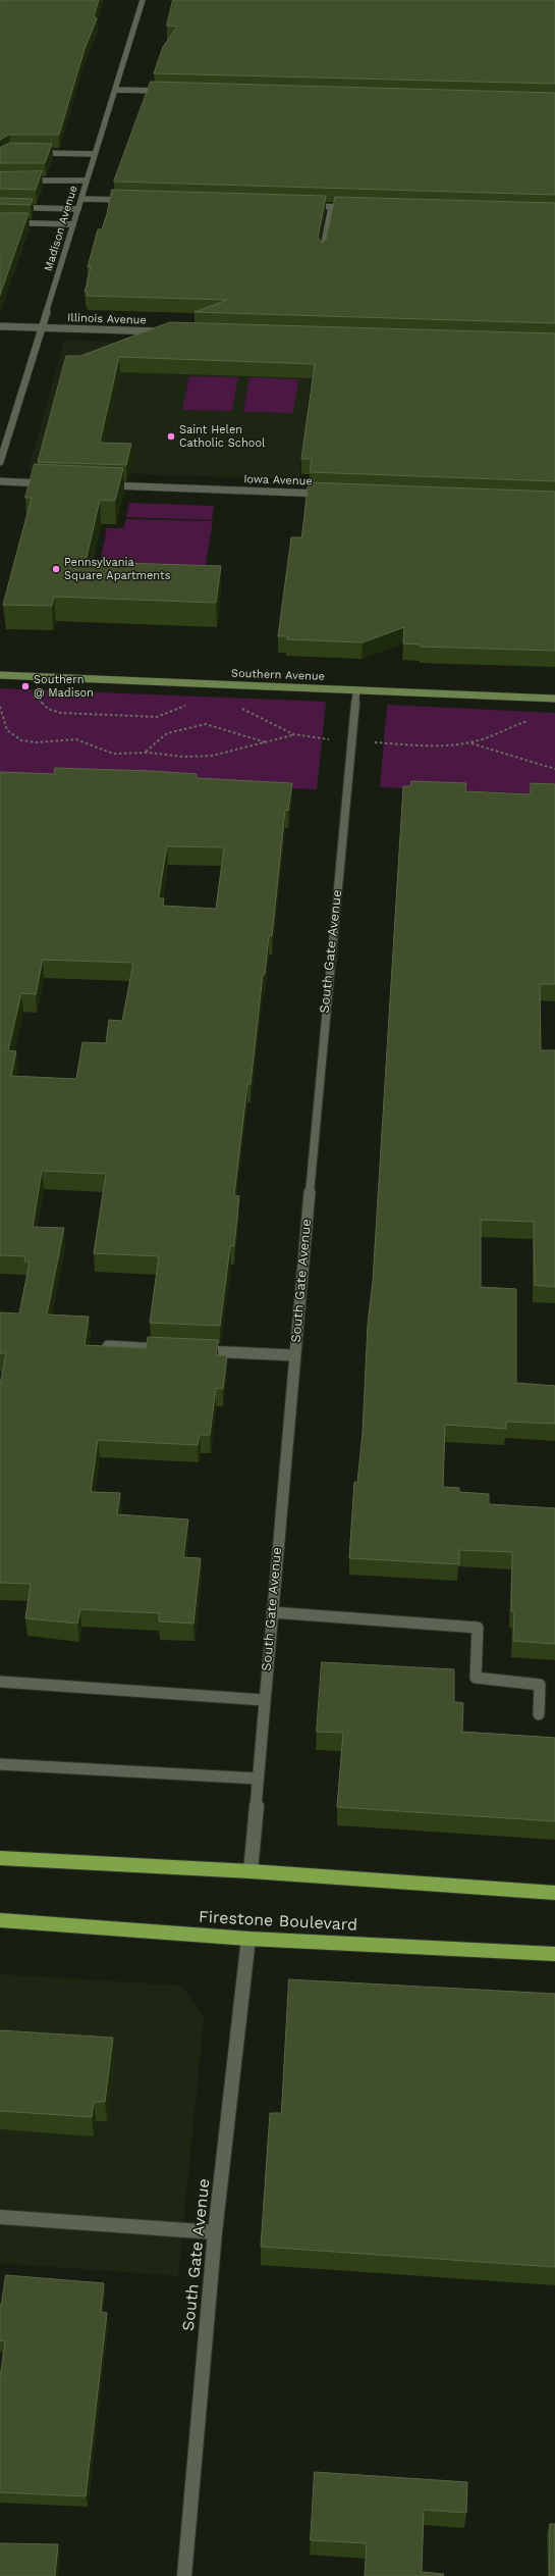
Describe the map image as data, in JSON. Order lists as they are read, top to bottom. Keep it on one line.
{"streets":{"main road":["Firestone Boulevard"],"street":["Madison Avenue","Illinois Avenue","Iowa Avenue","Southern Avenue","South Gate Avenue"]},"crossings":[["Madison Avenue","Illinois Avenue"],["Southern Avenue","South Gate Avenue"],["South Gate Avenue","Firestone Boulevard"]],"places":["Saint Helen Catholic School","Pennsylvania Square Apartments","Southern @ Madison"]}
